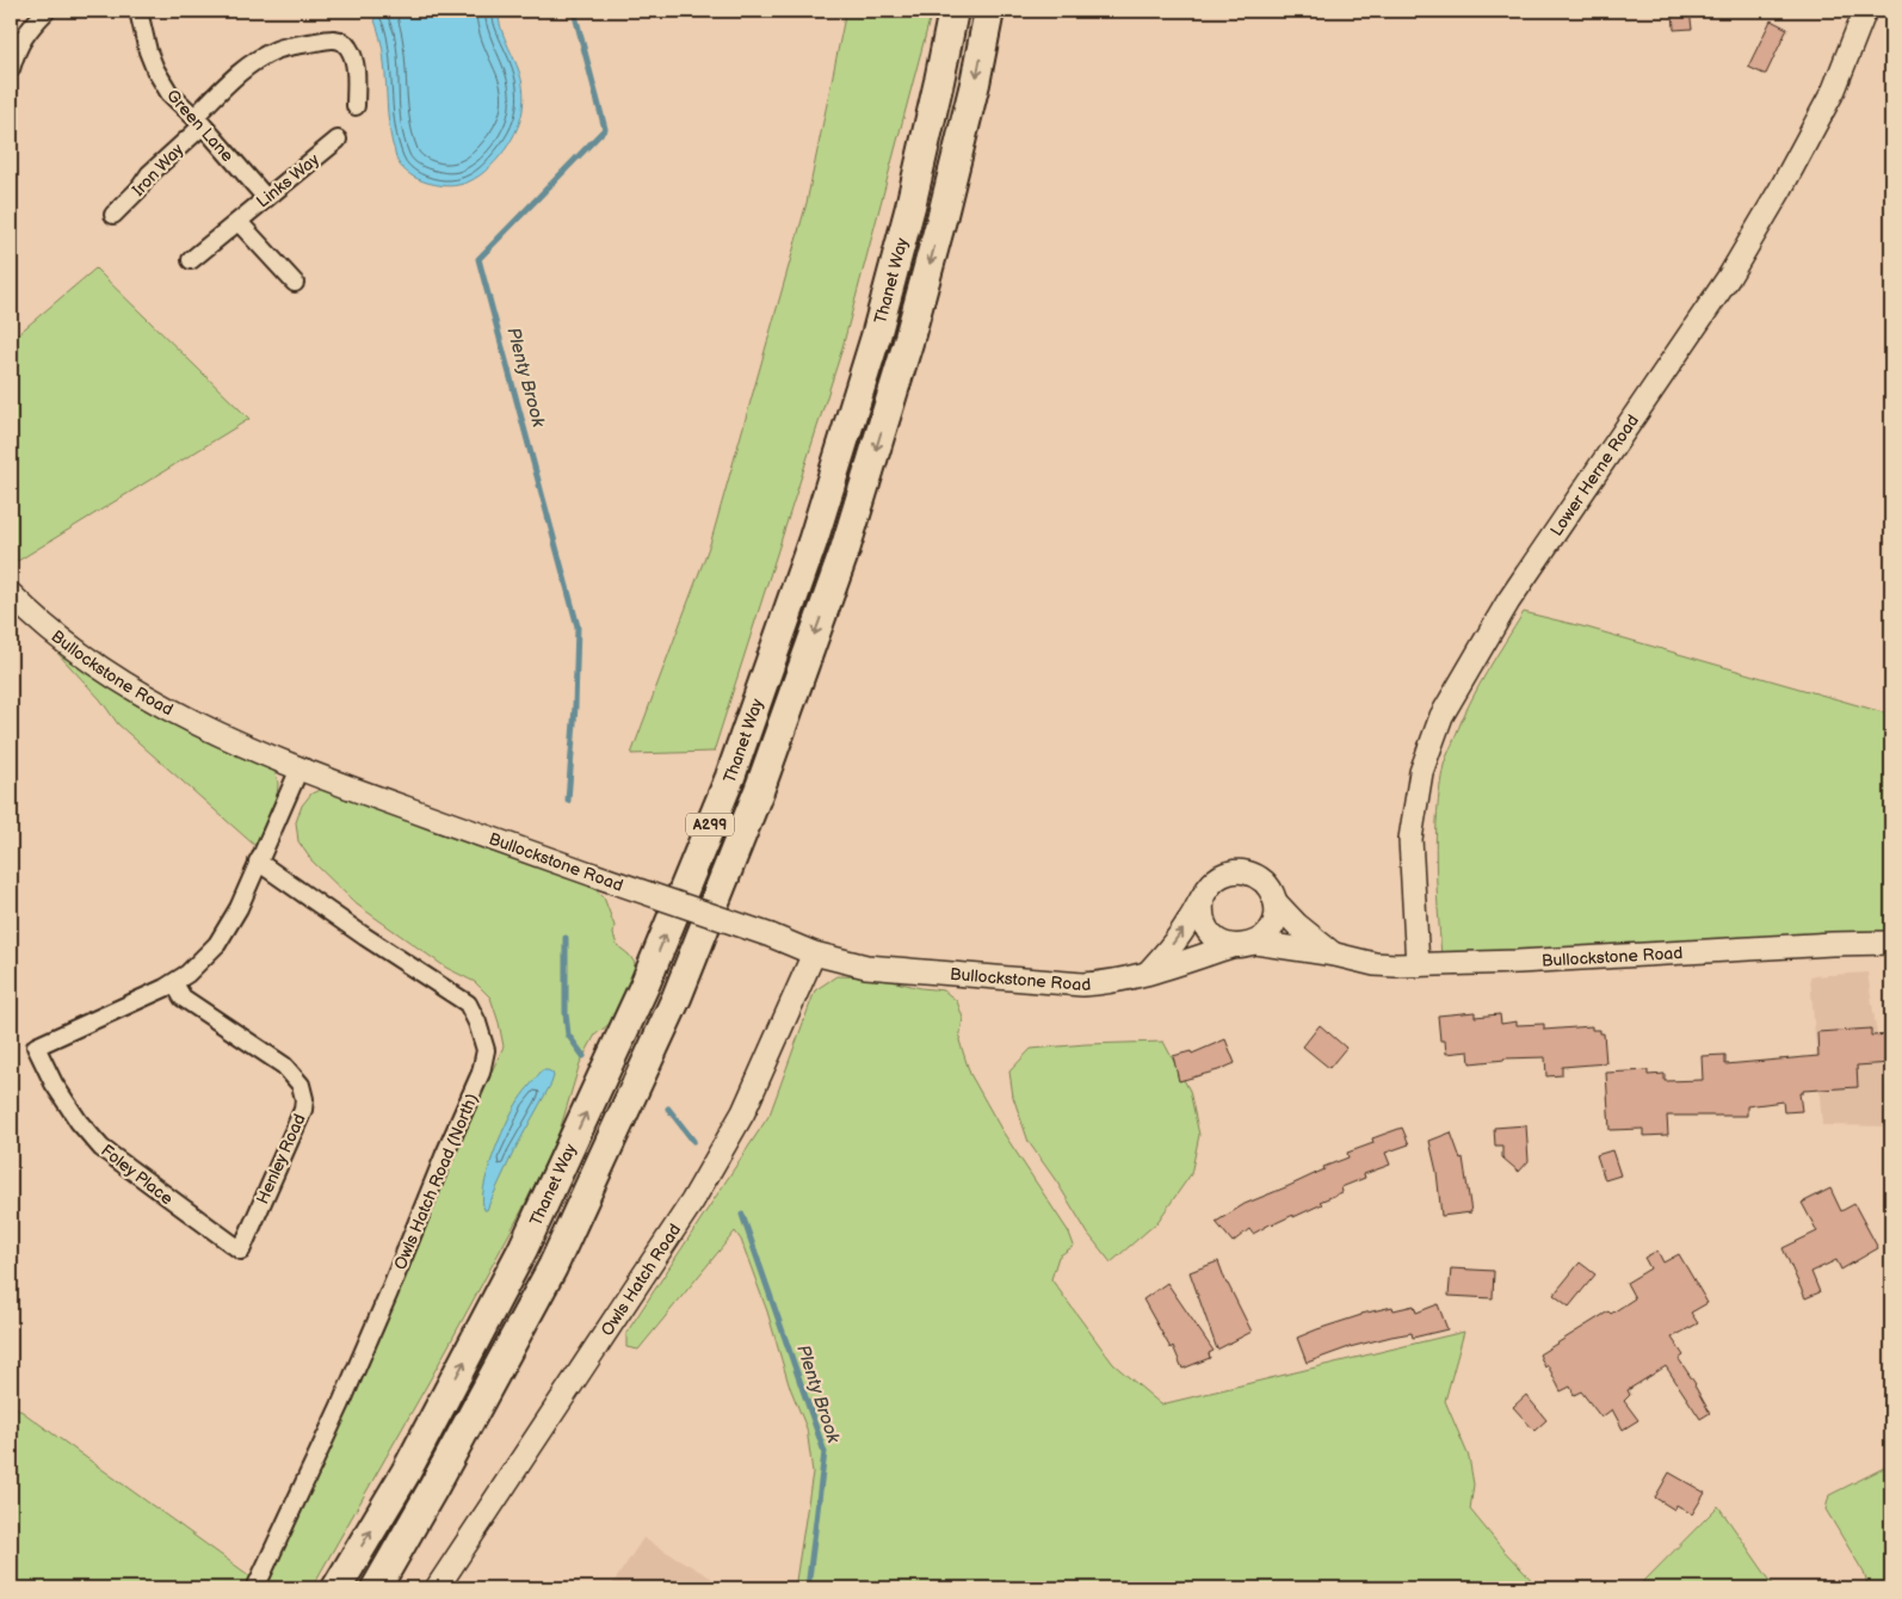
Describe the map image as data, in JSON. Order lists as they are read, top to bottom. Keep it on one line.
{"streets":{"highway":["Thanet Way","A299"],"street":["Green Lane","Iron Way","Links Way","Lower Herne Road","Bullockstone Road","Henley Road","Foley Place","Owls Hatch Road (North)","Owls Hatch Road"]},"crossings":[["Green Lane","Iron Way"],["Green Lane","Links Way"],["Lower Herne Road","Bullockstone Road"],["Bullockstone Road","Owls Hatch Road"],["Henley Road","Foley Place"]],"water":["Plenty Brook"]}
